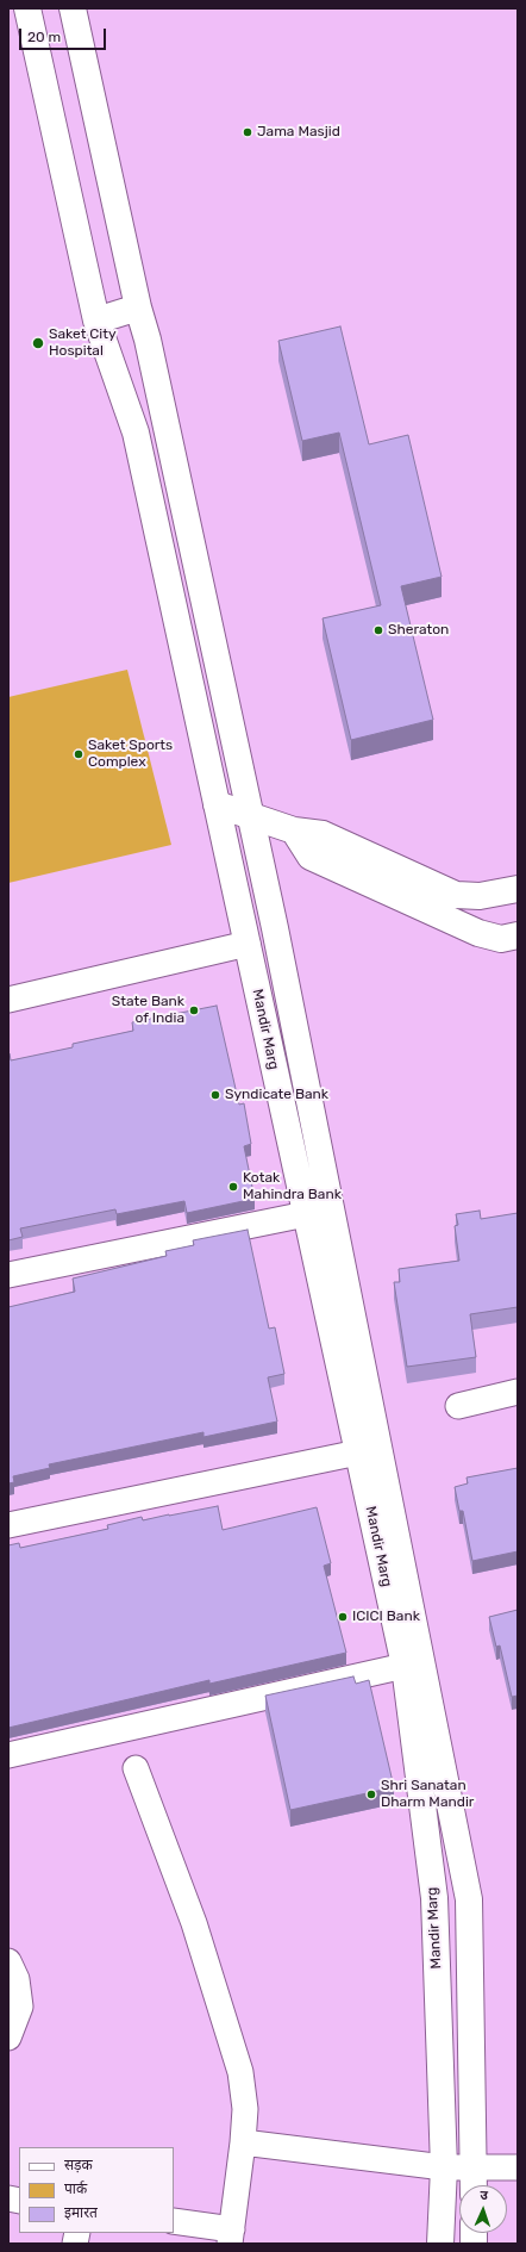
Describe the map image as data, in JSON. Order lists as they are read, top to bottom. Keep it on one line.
{"streets":{"main road":["Mandir Marg"]},"places":["Jama Masjid","Saket City Hospital","Sheraton","Saket Sports Complex","State Bank of India","Syndicate Bank","Kotak Mahindra Bank","ICICI Bank","Shri Sanatan Dharm Mandir"],"legend":["सड़क","पार्क","इमारत"],"scale_bar":"20 m","north":"top"}
